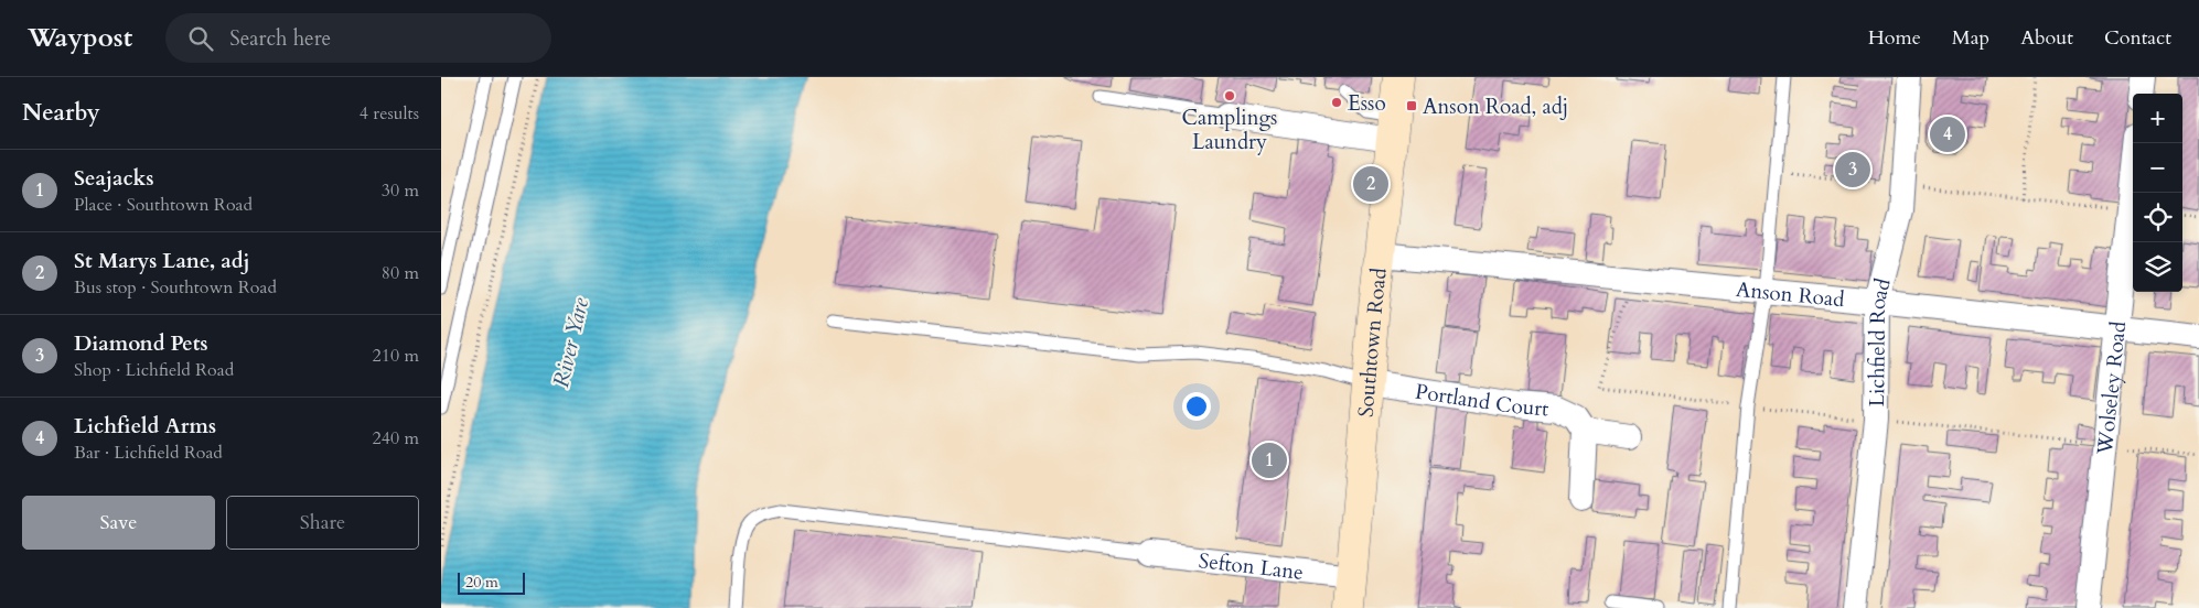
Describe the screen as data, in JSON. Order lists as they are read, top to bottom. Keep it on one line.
{"streets":{"street":["Anson Road","Southtown Road","Lichfield Road","Wolseley Road","Portland Court","Sefton Lane"]},"crossings":[["Anson Road","Southtown Road"],["Anson Road","Lichfield Road"],["Anson Road","Wolseley Road"],["Southtown Road","Portland Court"],["Southtown Road","Sefton Lane"]],"water":["River Yare"],"places":{"other":["Camplings Laundry","Esso"],"transit":["Anson Road, adj"]},"scale_bar":"20 m","page":{"header":"Waypost","search":"Search here","nav":["Home","Map","About","Contact"],"heading":["Nearby","4 results"],"map_buttons":["+","−"],"pins":["4","3","2","1"],"list":[{"mark":"1","name":"Seajacks","note":"Place · Southtown Road","value":"30 m"},{"mark":"2","name":"St Marys Lane, adj","note":"Bus stop · Southtown Road","value":"80 m"},{"mark":"3","name":"Diamond Pets","note":"Shop · Lichfield Road","value":"210 m"},{"mark":"4","name":"Lichfield Arms","note":"Bar · Lichfield Road","value":"240 m"}],"buttons":["Save","Share"],"scale":"20 m"}}
